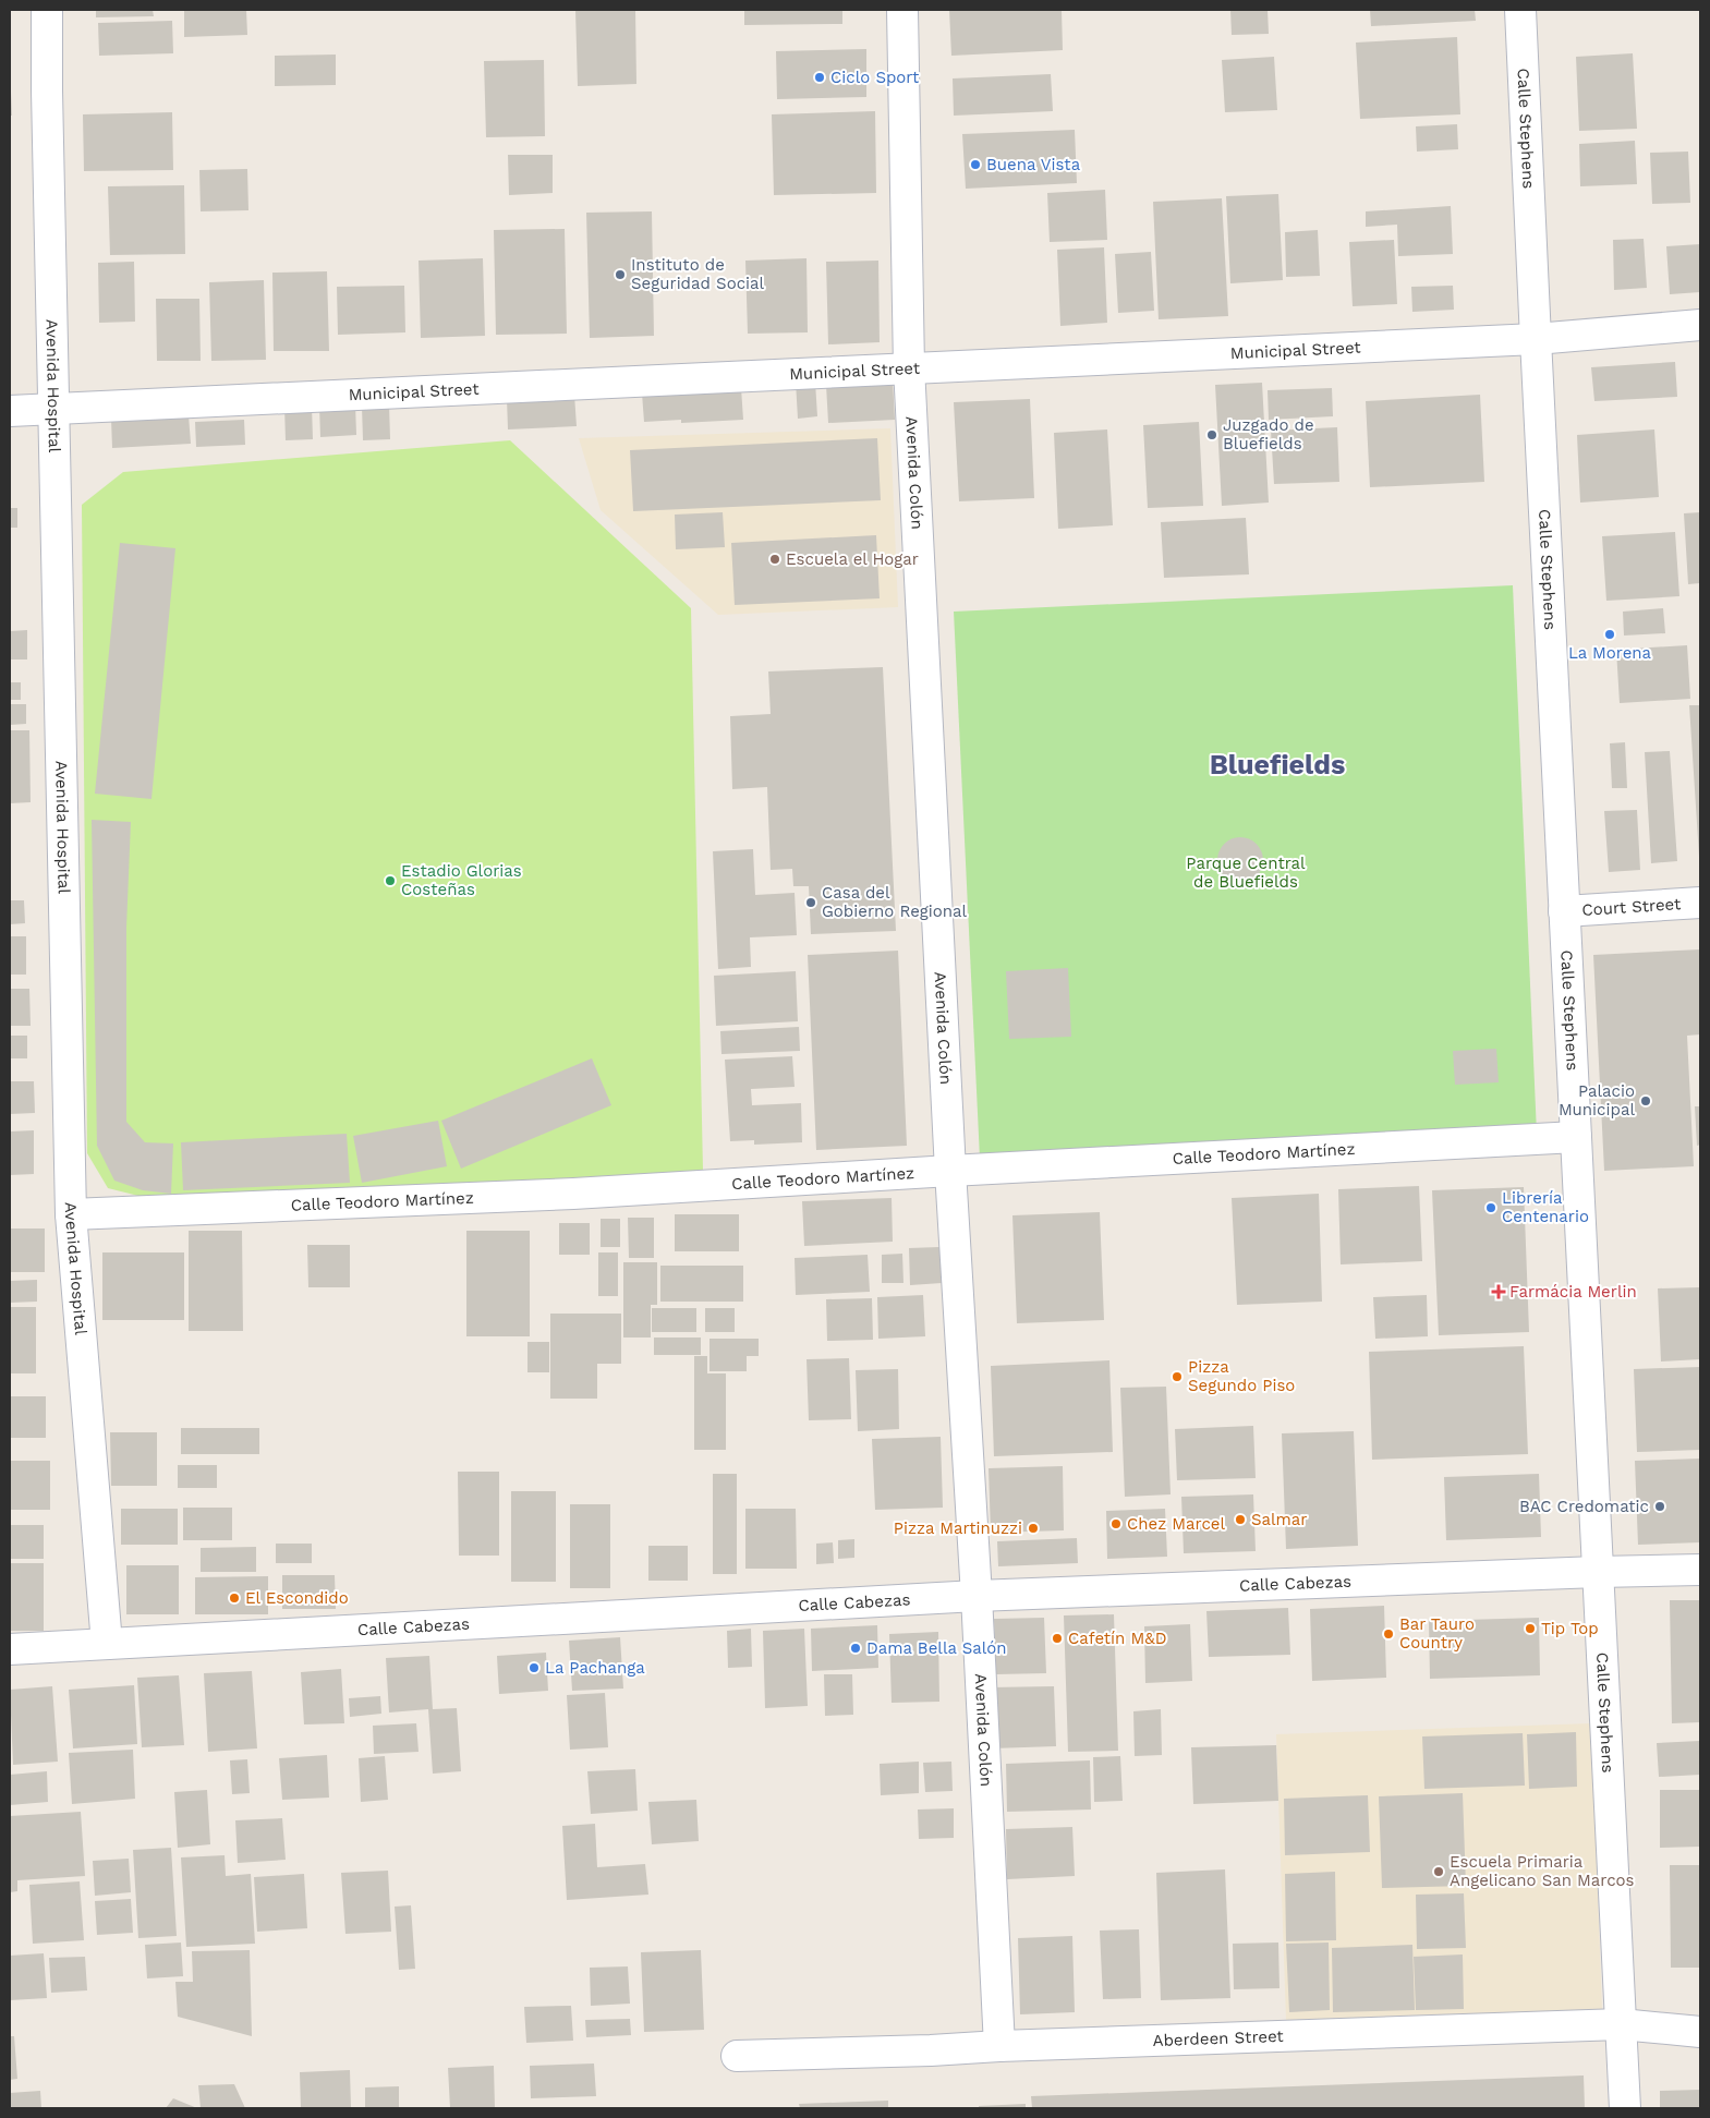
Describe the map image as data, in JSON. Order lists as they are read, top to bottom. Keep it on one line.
{"streets":{"street":["Calle Stephens","Municipal Street","Avenida Hospital","Avenida Colón","Court Street","Calle Teodoro Martínez","Calle Cabezas","Aberdeen Street"]},"crossings":[["Calle Stephens","Municipal Street"],["Calle Stephens","Court Street"],["Calle Stephens","Calle Teodoro Martínez"],["Calle Stephens","Calle Cabezas"],["Calle Stephens","Aberdeen Street"],["Municipal Street","Avenida Hospital"],["Municipal Street","Avenida Colón"],["Avenida Hospital","Calle Teodoro Martínez"],["Avenida Hospital","Calle Cabezas"],["Avenida Colón","Calle Teodoro Martínez"],["Avenida Colón","Calle Cabezas"],["Avenida Colón","Aberdeen Street"]],"districts":["Bluefields"],"parks":["Parque Central de Bluefields"],"places":{"other":["Ciclo Sport","Buena Vista","Instituto de Seguridad Social","Juzgado de Bluefields","Escuela el Hogar","La Morena","Estadio Glorias Costeñas","Casa del Gobierno Regional","Palacio Municipal","Librería Centenario","Pizza Segundo Piso","BAC Credomatic","Salmar","Chez Marcel","Pizza Martinuzzi","El Escondido","Tip Top","Bar Tauro Country","Cafetín M&D","Dama Bella Salón","La Pachanga","Escuela Primaria Angelicano San Marcos"],"health":["Farmácia Merlin"]}}
